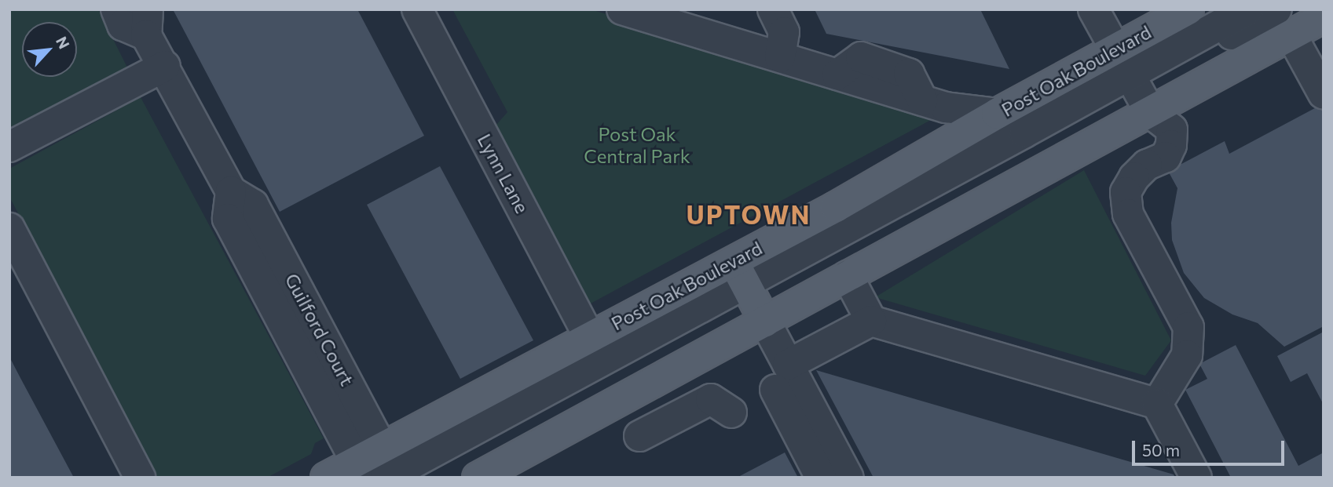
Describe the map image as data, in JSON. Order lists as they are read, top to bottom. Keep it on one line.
{"streets":{"main road":["Post Oak Boulevard"],"street":["Lynn Lane","Guilford Court"]},"crossings":[["Post Oak Boulevard","Lynn Lane"],["Post Oak Boulevard","Guilford Court"]],"districts":["UPTOWN"],"parks":["Post Oak Central Park"],"scale_bar":"50 m","north":"top right"}
